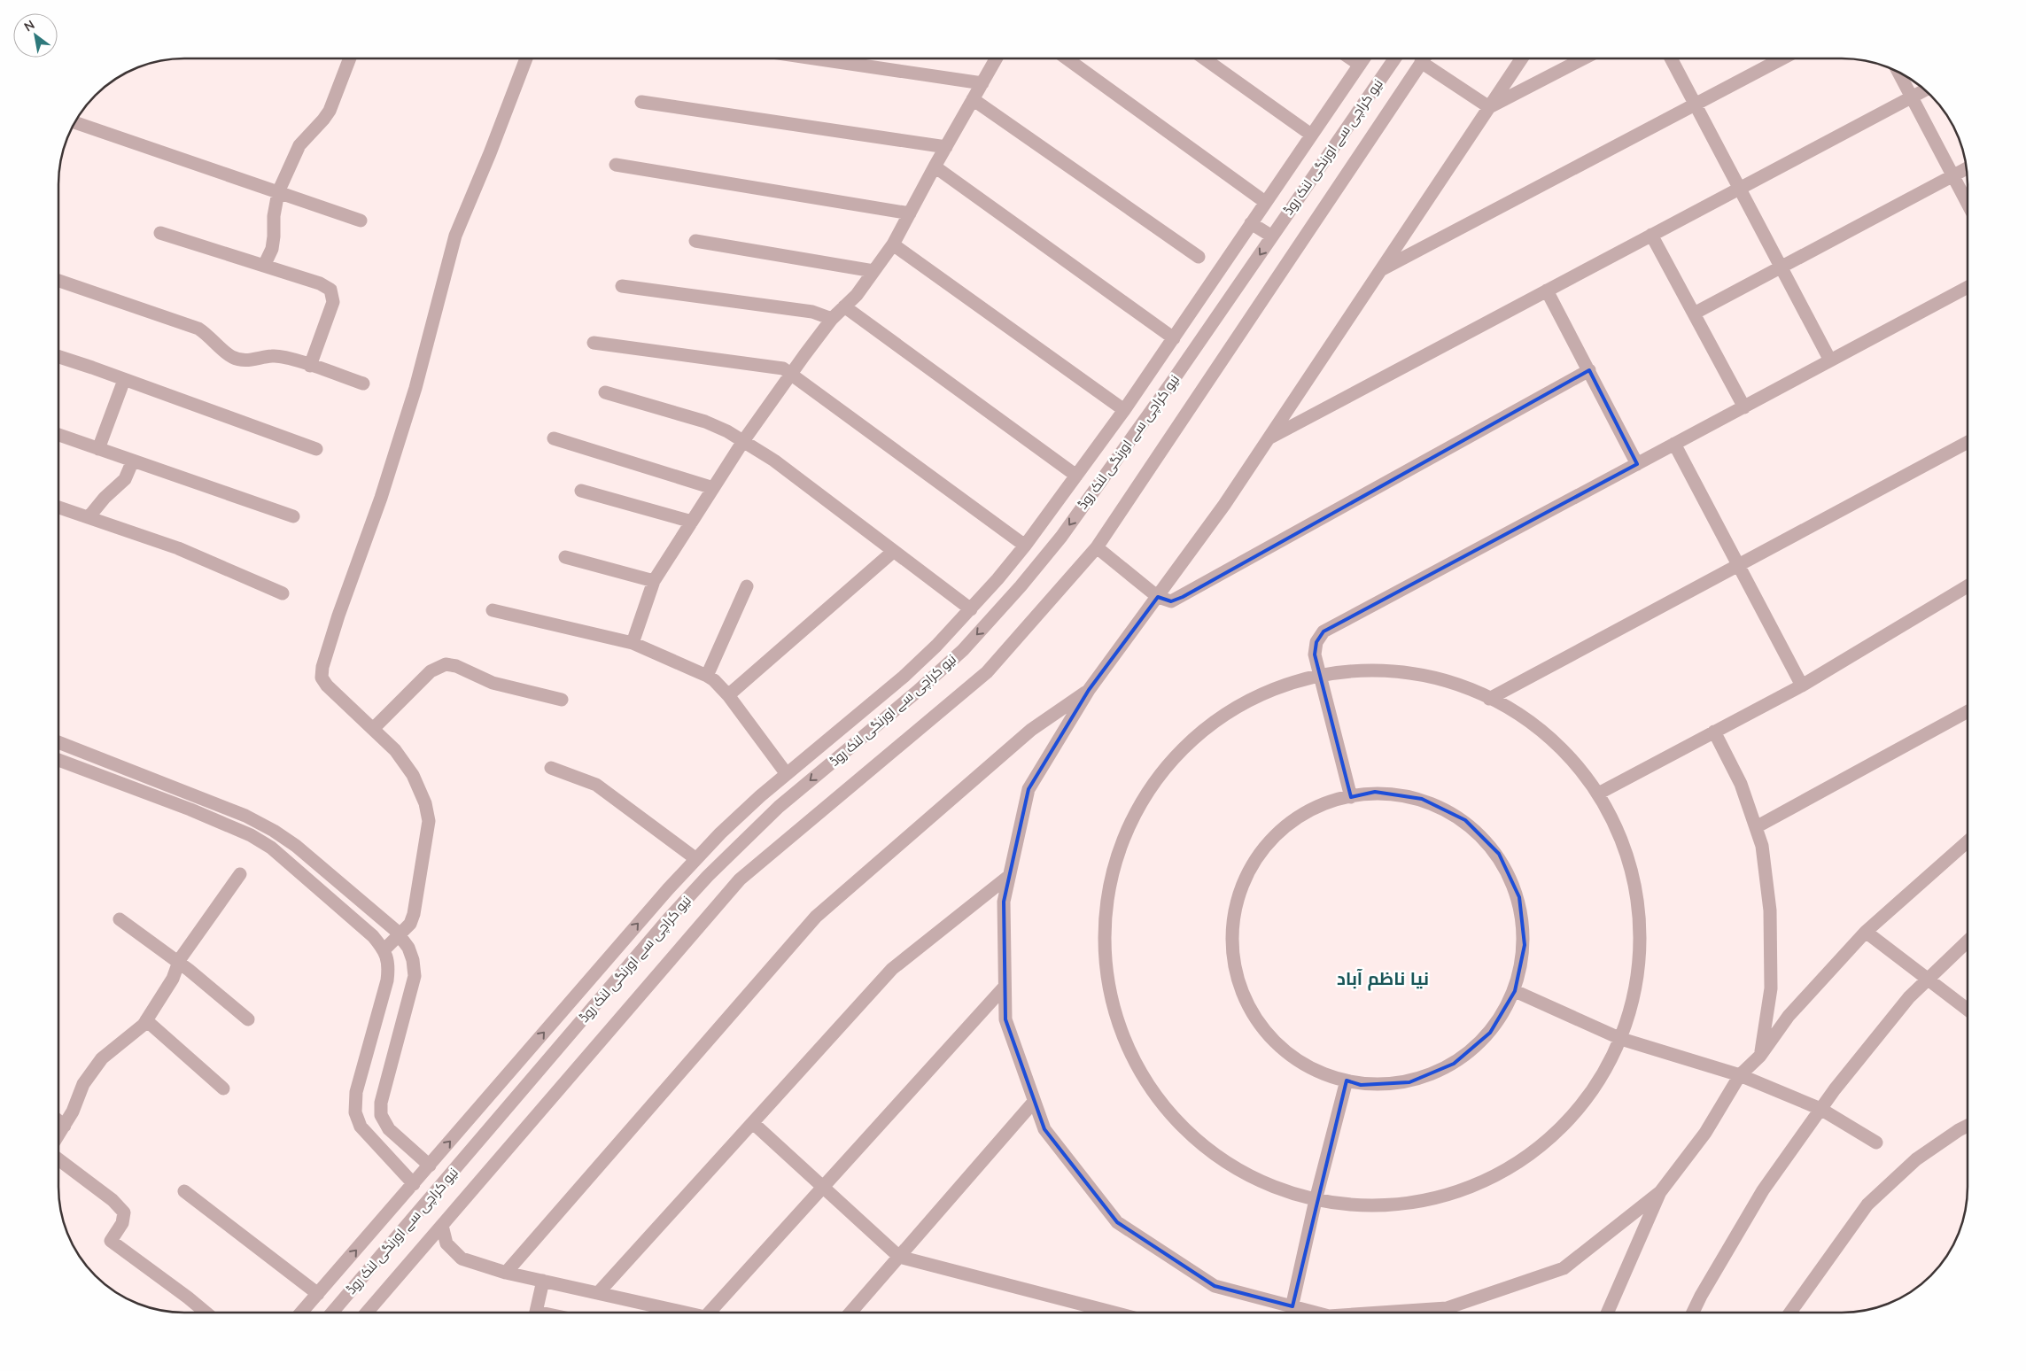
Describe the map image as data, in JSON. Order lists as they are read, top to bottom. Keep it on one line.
{"streets":{"street":["نیو کراچی سے اورنگی لنک روڈ"]},"districts":["نیا ناظم آباد"],"north":"top left"}
